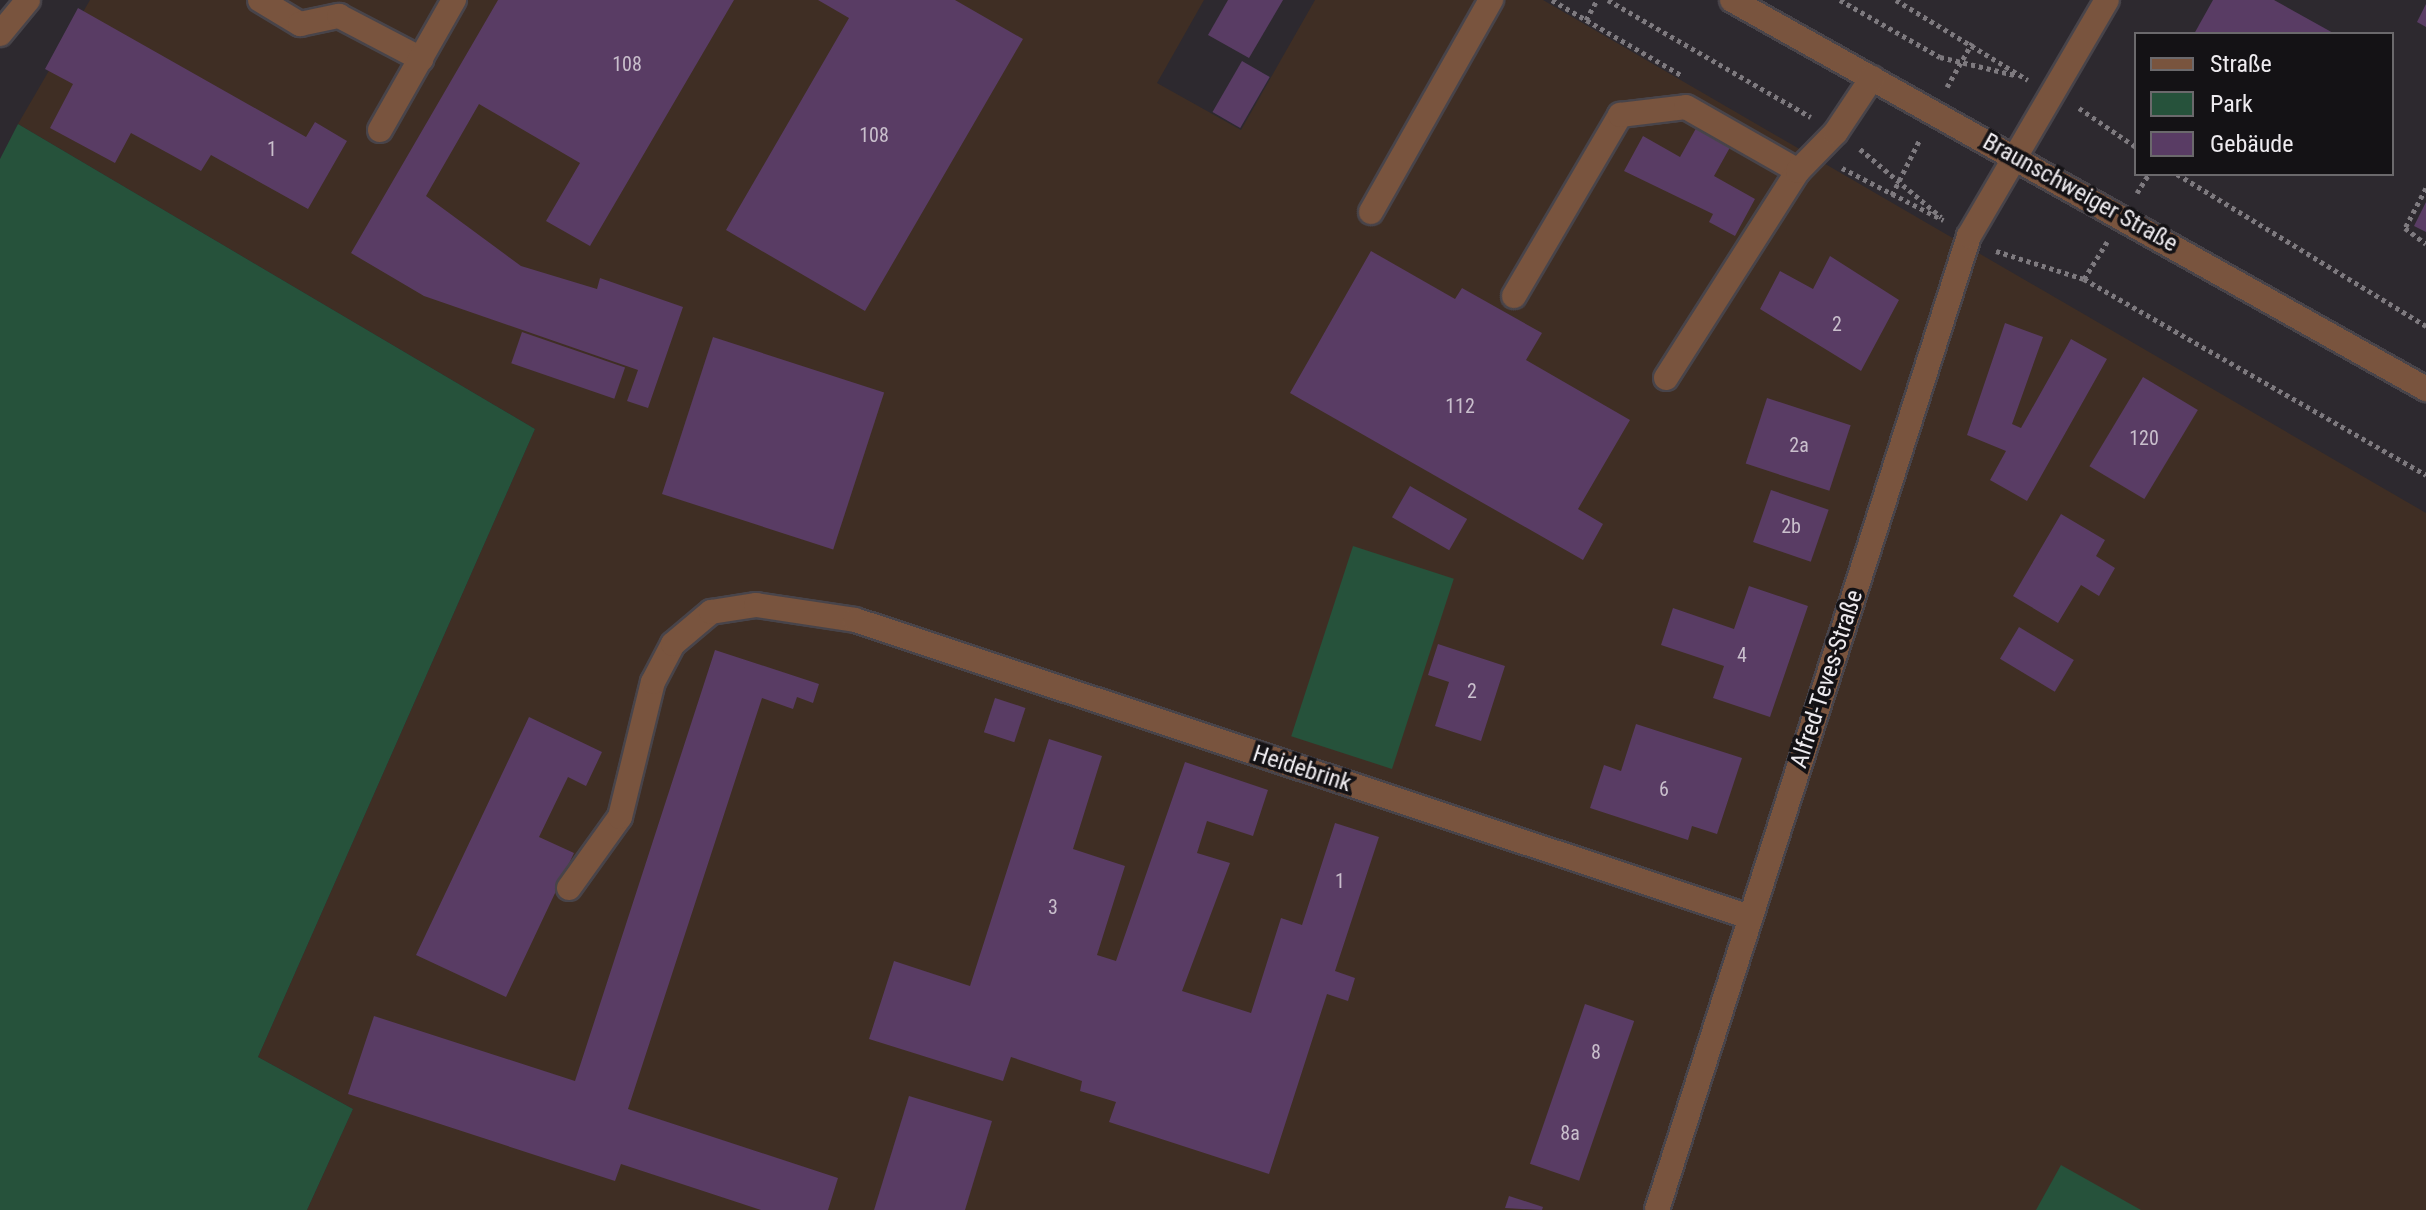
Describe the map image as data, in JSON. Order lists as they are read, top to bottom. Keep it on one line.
{"streets":{"street":["Braunschweiger Straße","Alfred-Teves-Straße","Heidebrink"]},"crossings":[["Braunschweiger Straße","Alfred-Teves-Straße"],["Alfred-Teves-Straße","Heidebrink"]],"house_numbers":["108","108","1","2","112","120","2a","2b","4","2","6","1","3","8","8a"],"legend":["Straße","Park","Gebäude"]}
